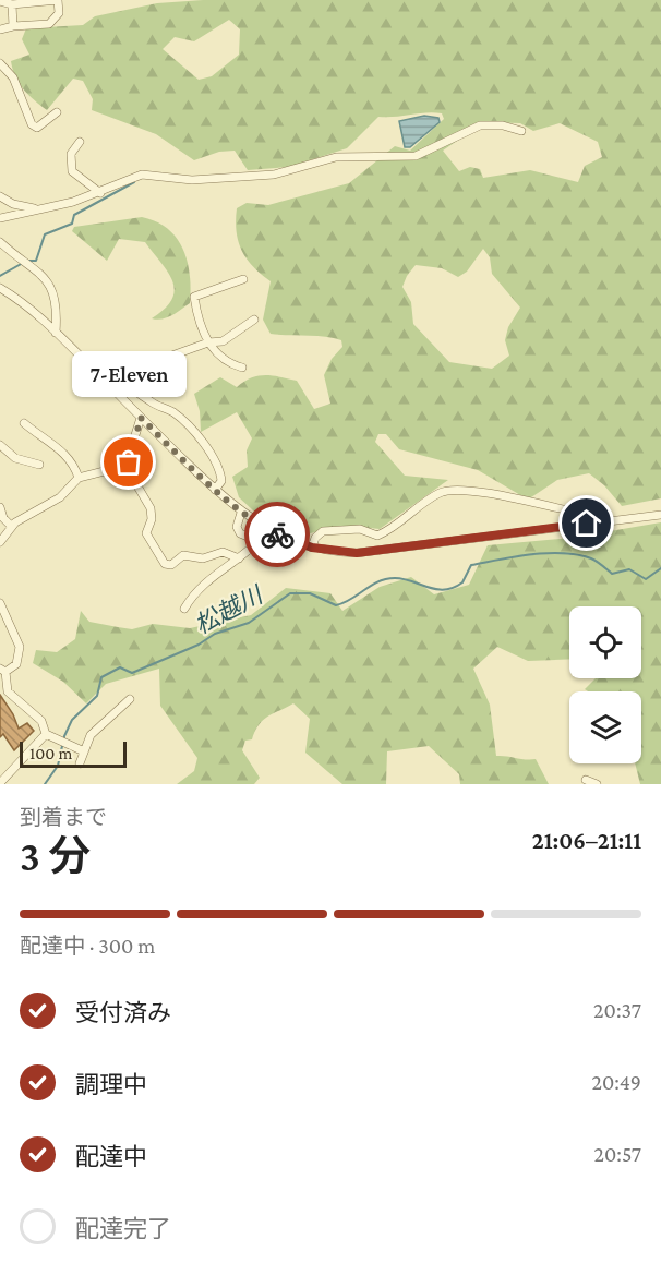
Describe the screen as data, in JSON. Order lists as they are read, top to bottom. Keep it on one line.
{"water":["松越川"],"places":["7-Eleven"],"scale_bar":"100 m","page":{"bubble":"7-Eleven","scale":"100 m","heading":["3 分","到着まで","21:06–21:11"],"bar":"配達中 · 300 m","list":[["受付済み","20:37"],["調理中","20:49"],["配達中","20:57"],"配達完了"]}}
